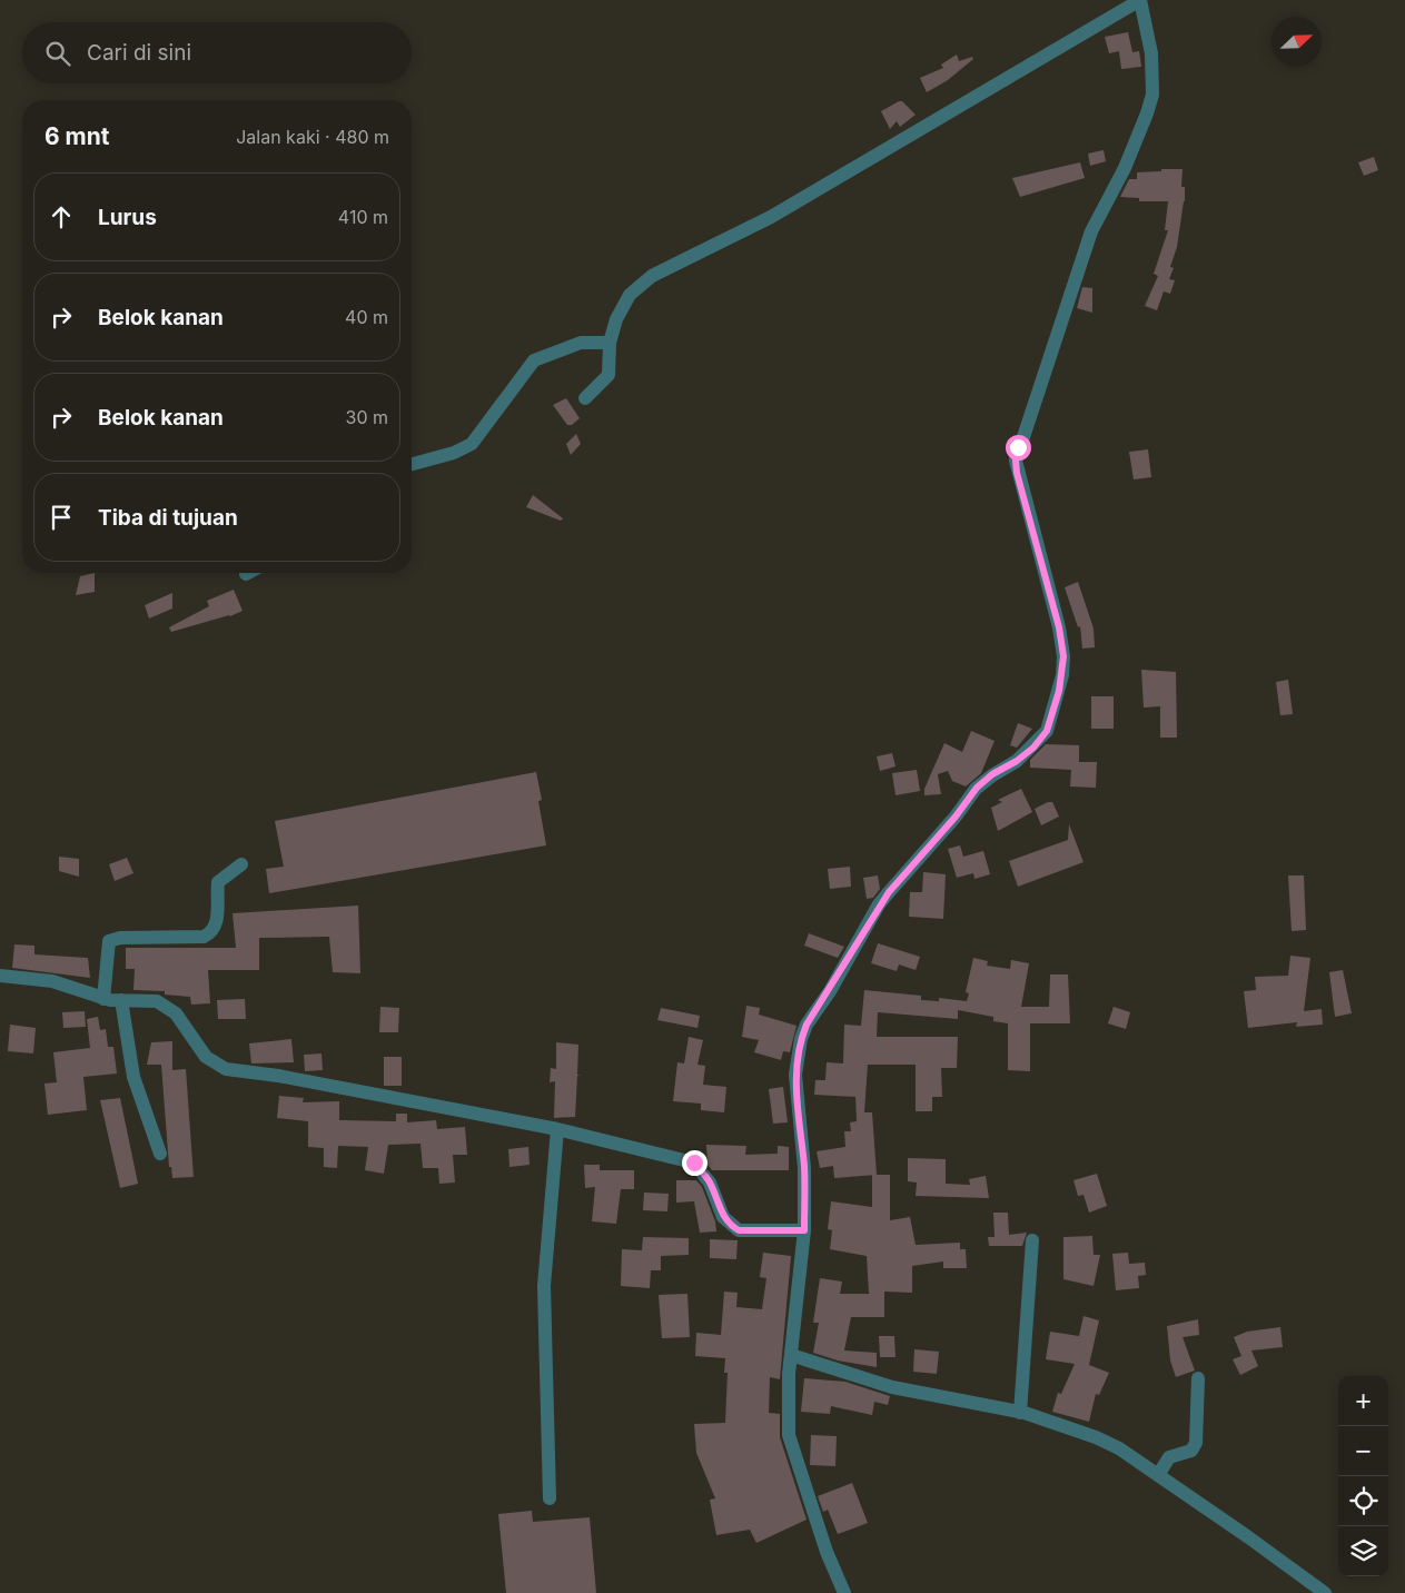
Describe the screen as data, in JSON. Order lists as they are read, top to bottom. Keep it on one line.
{"north":"top right","page":{"search":"Cari di sini","heading":["6 mnt","Jalan kaki · 480 m"],"list":[["Lurus","410 m"],["Belok kanan","40 m"],["Belok kanan","30 m"],"Tiba di tujuan"],"map_buttons":["+","−"]}}
